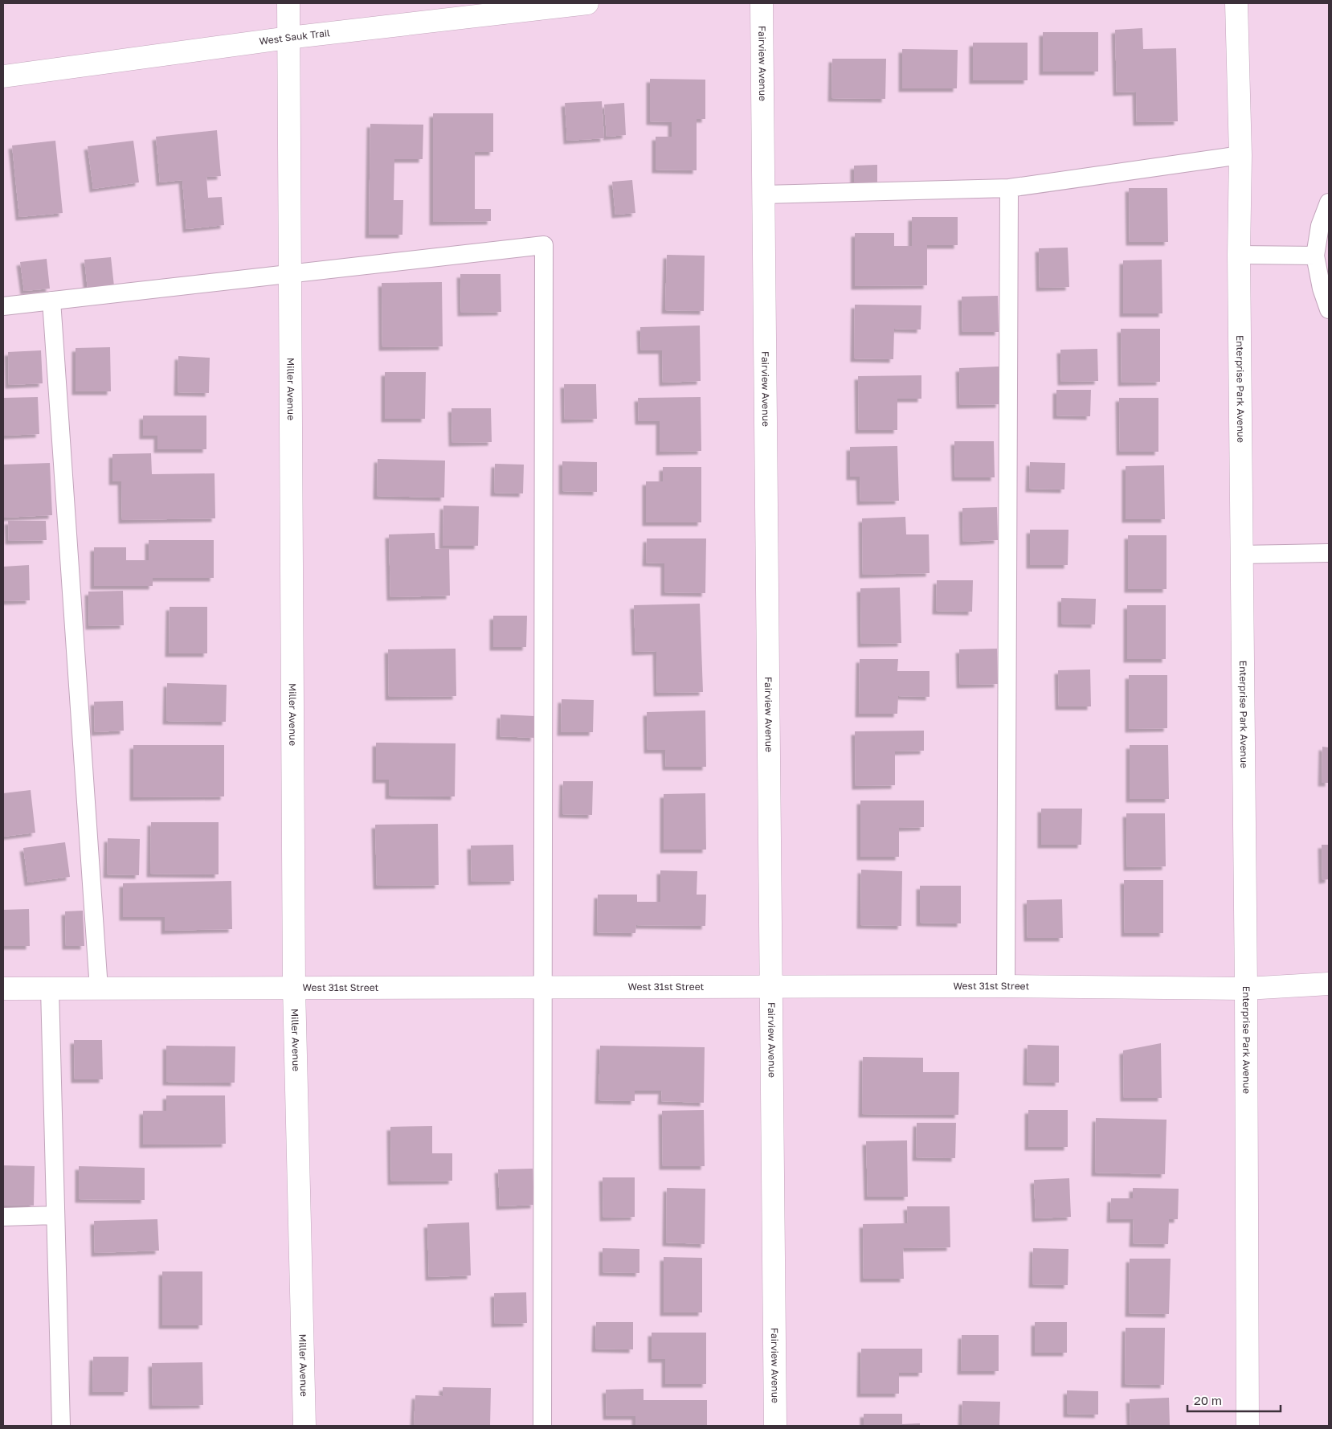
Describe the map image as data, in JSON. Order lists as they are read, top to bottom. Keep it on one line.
{"streets":{"street":["West Sauk Trail","Fairview Avenue","Miller Avenue","Enterprise Park Avenue","West 31st Street"]},"crossings":[["West Sauk Trail","Miller Avenue"],["Fairview Avenue","West 31st Street"],["Miller Avenue","West 31st Street"],["Enterprise Park Avenue","West 31st Street"]],"scale_bar":"20 m"}
